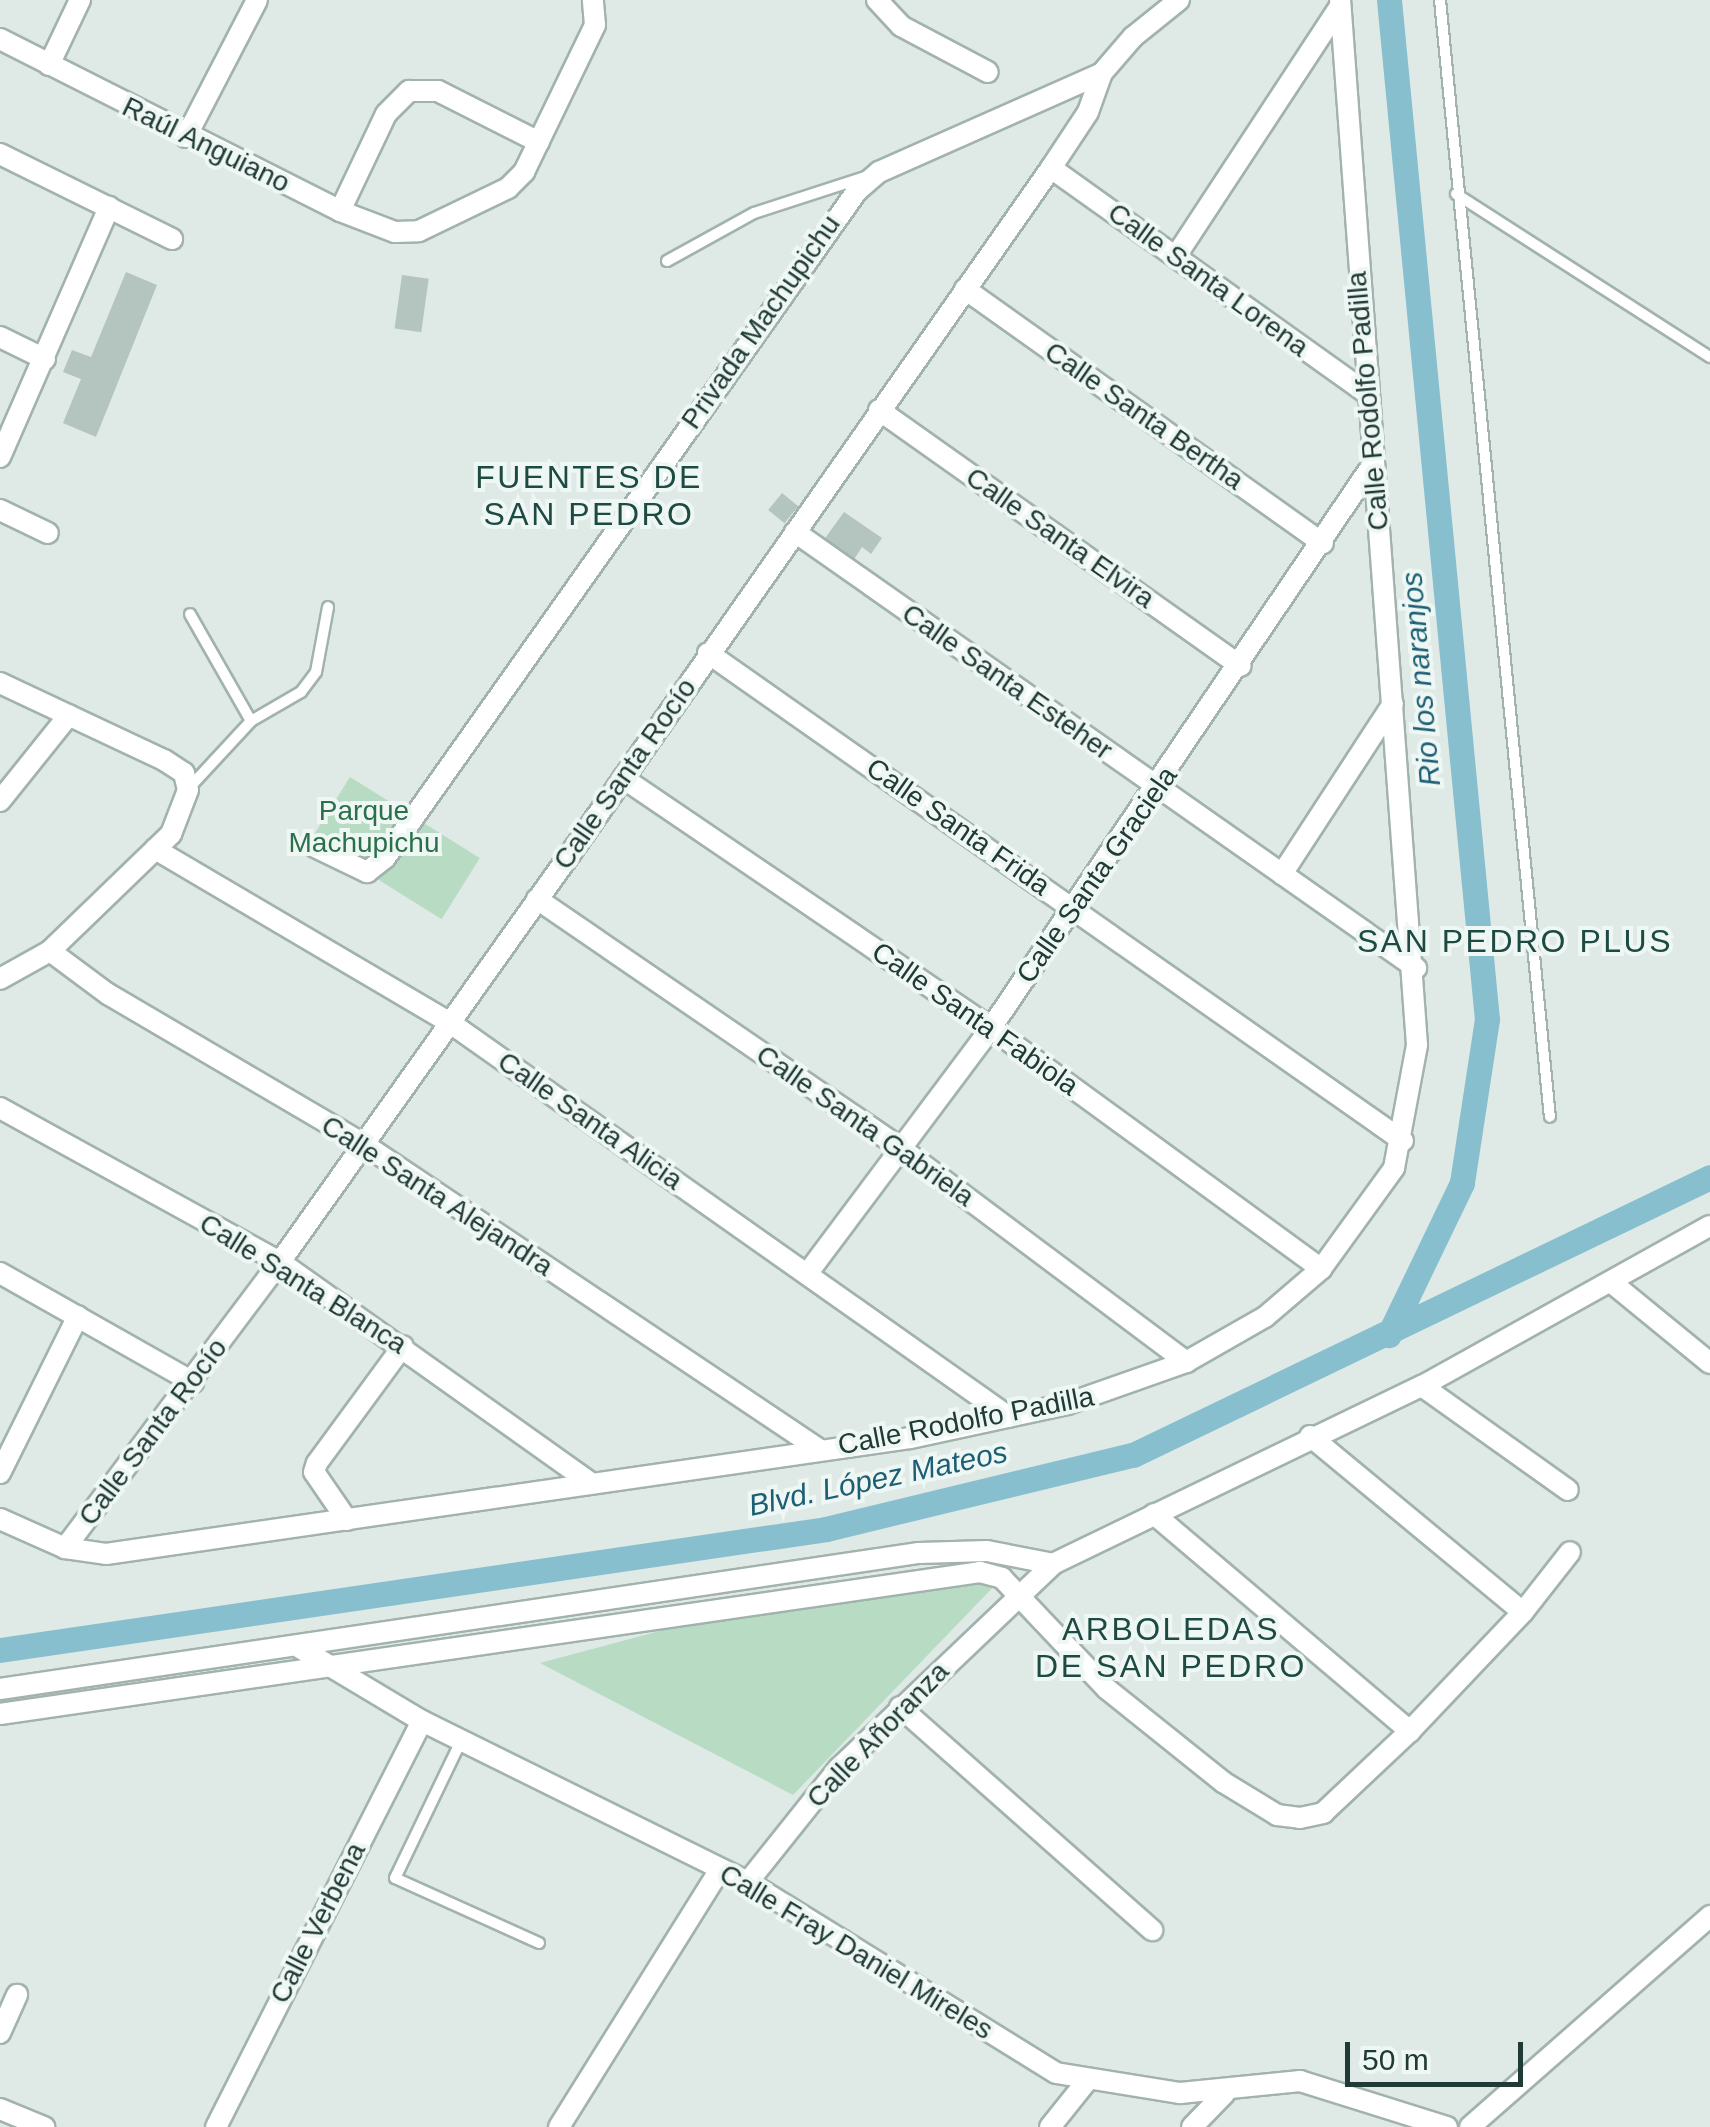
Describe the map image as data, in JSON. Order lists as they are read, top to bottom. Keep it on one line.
{"streets":{"street":["Raúl Anguiano","Calle Santa Lorena","Privada Machupichu","Calle Rodolfo Padilla","Calle Santa Bertha","Calle Santa Elvira","Calle Santa Esteher","Calle Santa Rocío","Calle Santa Frida","Calle Santa Graciela","Calle Santa Fabiola","Calle Santa Alicia","Calle Santa Gabriela","Calle Santa Alejandra","Calle Santa Blanca","Calle Añoranza","Calle Verbena","Calle Fray Daniel Mireles"]},"crossings":[["Calle Santa Lorena","Calle Rodolfo Padilla"],["Calle Santa Lorena","Calle Santa Rocío"],["Privada Machupichu","Calle Santa Rocío"],["Calle Rodolfo Padilla","Calle Santa Esteher"],["Calle Rodolfo Padilla","Calle Santa Rocío"],["Calle Rodolfo Padilla","Calle Santa Frida"],["Calle Rodolfo Padilla","Calle Santa Graciela"],["Calle Rodolfo Padilla","Calle Santa Fabiola"],["Calle Rodolfo Padilla","Calle Santa Alicia"],["Calle Rodolfo Padilla","Calle Santa Gabriela"],["Calle Rodolfo Padilla","Calle Santa Alejandra"],["Calle Rodolfo Padilla","Calle Santa Blanca"],["Calle Santa Bertha","Calle Santa Rocío"],["Calle Santa Bertha","Calle Santa Graciela"],["Calle Santa Elvira","Calle Santa Rocío"],["Calle Santa Elvira","Calle Santa Graciela"],["Calle Santa Esteher","Calle Santa Rocío"],["Calle Santa Esteher","Calle Santa Graciela"],["Calle Santa Rocío","Calle Santa Frida"],["Calle Santa Rocío","Calle Santa Fabiola"],["Calle Santa Rocío","Calle Santa Alicia"],["Calle Santa Rocío","Calle Santa Gabriela"],["Calle Santa Rocío","Calle Santa Alejandra"],["Calle Santa Rocío","Calle Santa Blanca"],["Calle Santa Frida","Calle Santa Graciela"],["Calle Santa Graciela","Calle Santa Fabiola"],["Calle Santa Graciela","Calle Santa Alicia"],["Calle Santa Graciela","Calle Santa Gabriela"],["Calle Añoranza","Calle Fray Daniel Mireles"],["Calle Verbena","Calle Fray Daniel Mireles"]],"districts":["FUENTES DE SAN PEDRO","SAN PEDRO PLUS","ARBOLEDAS DE SAN PEDRO"],"water":["Rio los naranjos","Blvd. López Mateos"],"parks":["Parque Machupichu"],"scale_bar":"50 m"}
